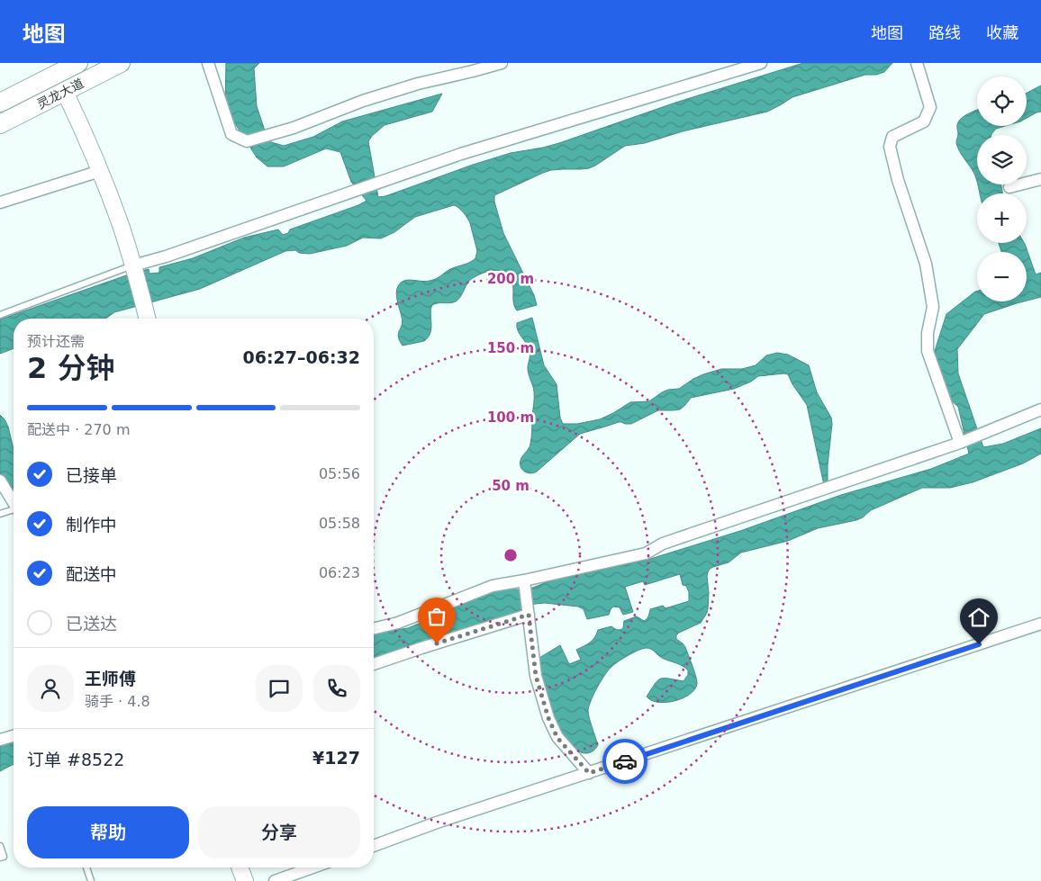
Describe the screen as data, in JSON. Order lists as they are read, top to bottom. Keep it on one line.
{"streets":{"main road":["灵龙大道"]},"page":{"header":"地图","nav":["地图","路线","收藏"],"map_buttons":["+","−"],"heading":["2 分钟","预计还需","06:27–06:32"],"panel":["王师傅","骑手 · 4.8","订单 #8522","¥127"],"bar":"配送中 · 270 m","list":[["已接单","05:56"],["制作中","05:58"],["配送中","06:23"],"已送达"],"buttons":["帮助","分享"]},"rings":["200 m","150 m","100 m","50 m"]}
